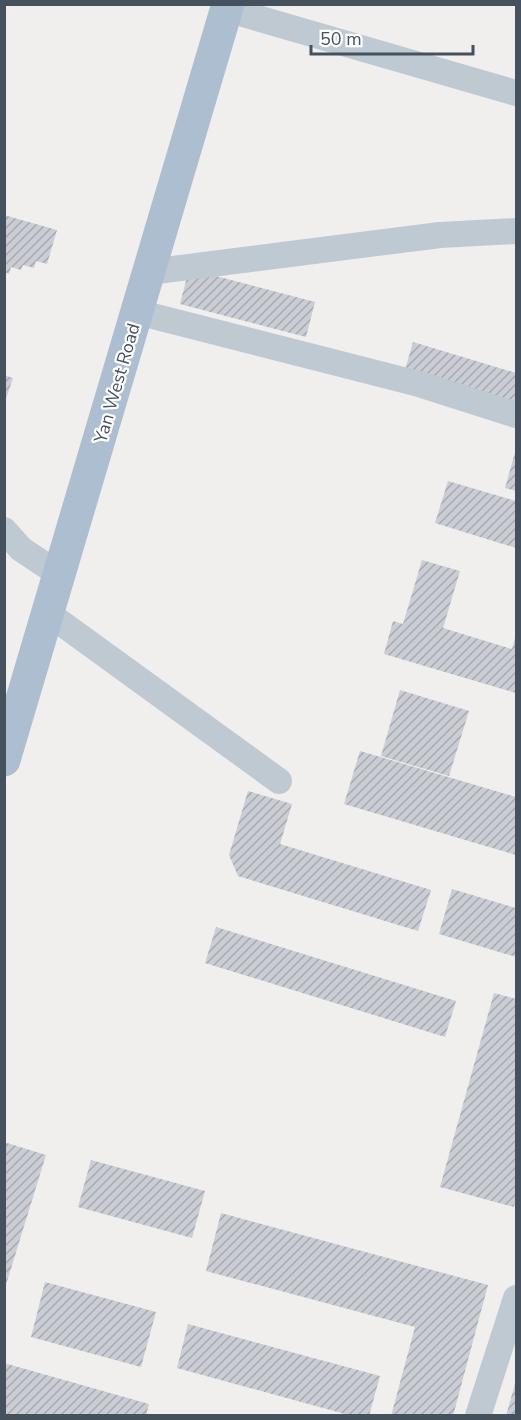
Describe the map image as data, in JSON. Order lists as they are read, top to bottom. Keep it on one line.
{"streets":{"main road":["Yan West Road"]},"scale_bar":"50 m"}
